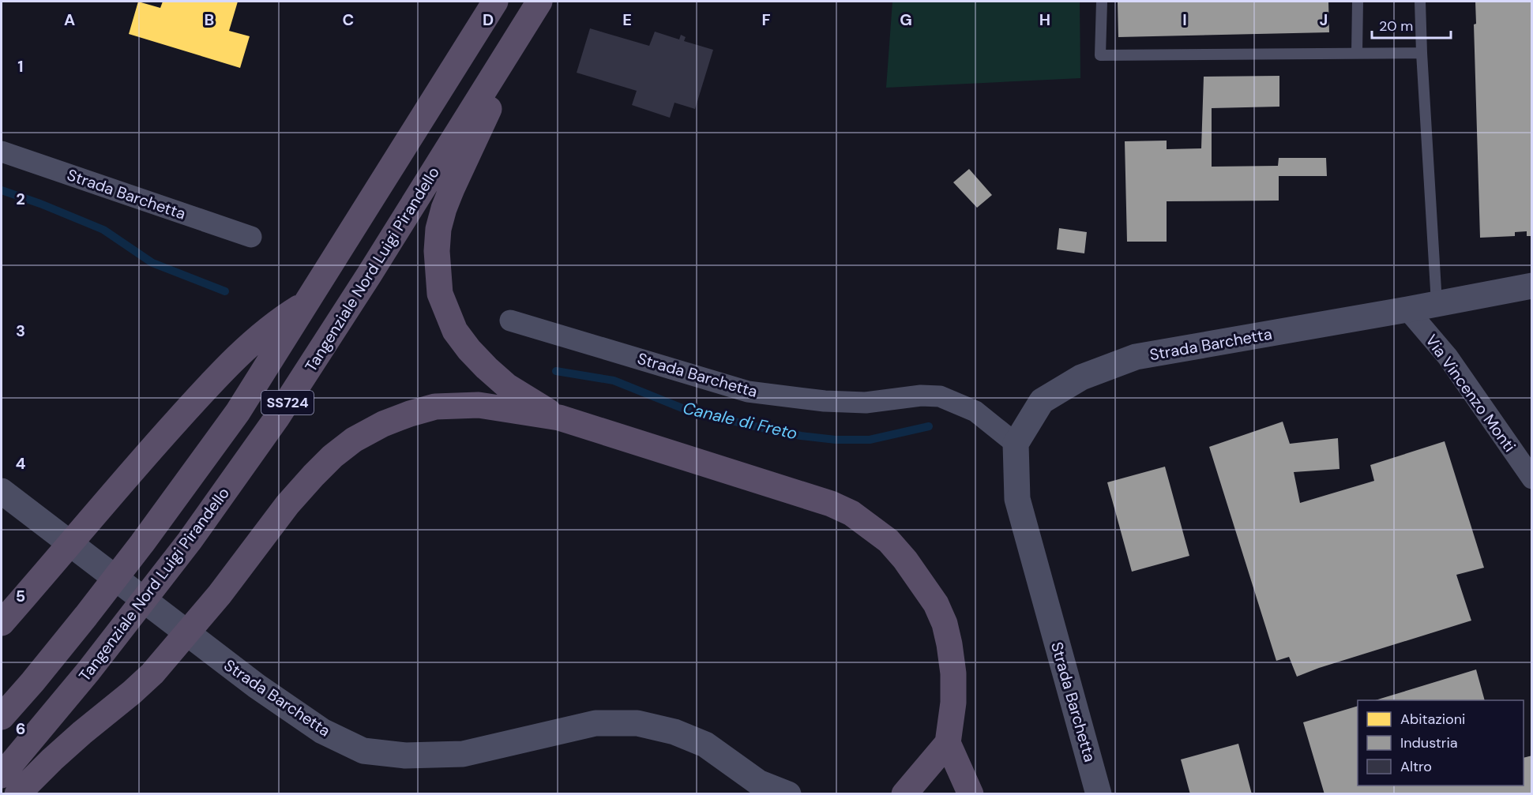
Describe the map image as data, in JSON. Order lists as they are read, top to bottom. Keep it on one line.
{"streets":{"highway":["Tangenziale Nord Luigi Pirandello","SS724"],"street":["Strada Barchetta","Via Vincenzo Monti"]},"crossings":[["Strada Barchetta","Via Vincenzo Monti"]],"water":["Canale di Freto"],"legend":["Abitazioni","Industria","Altro"],"scale_bar":"20 m","grid":{"columns":["A","B","C","D","E","F","G","H","I","J"],"rows":["1","2","3","4","5","6"]}}
